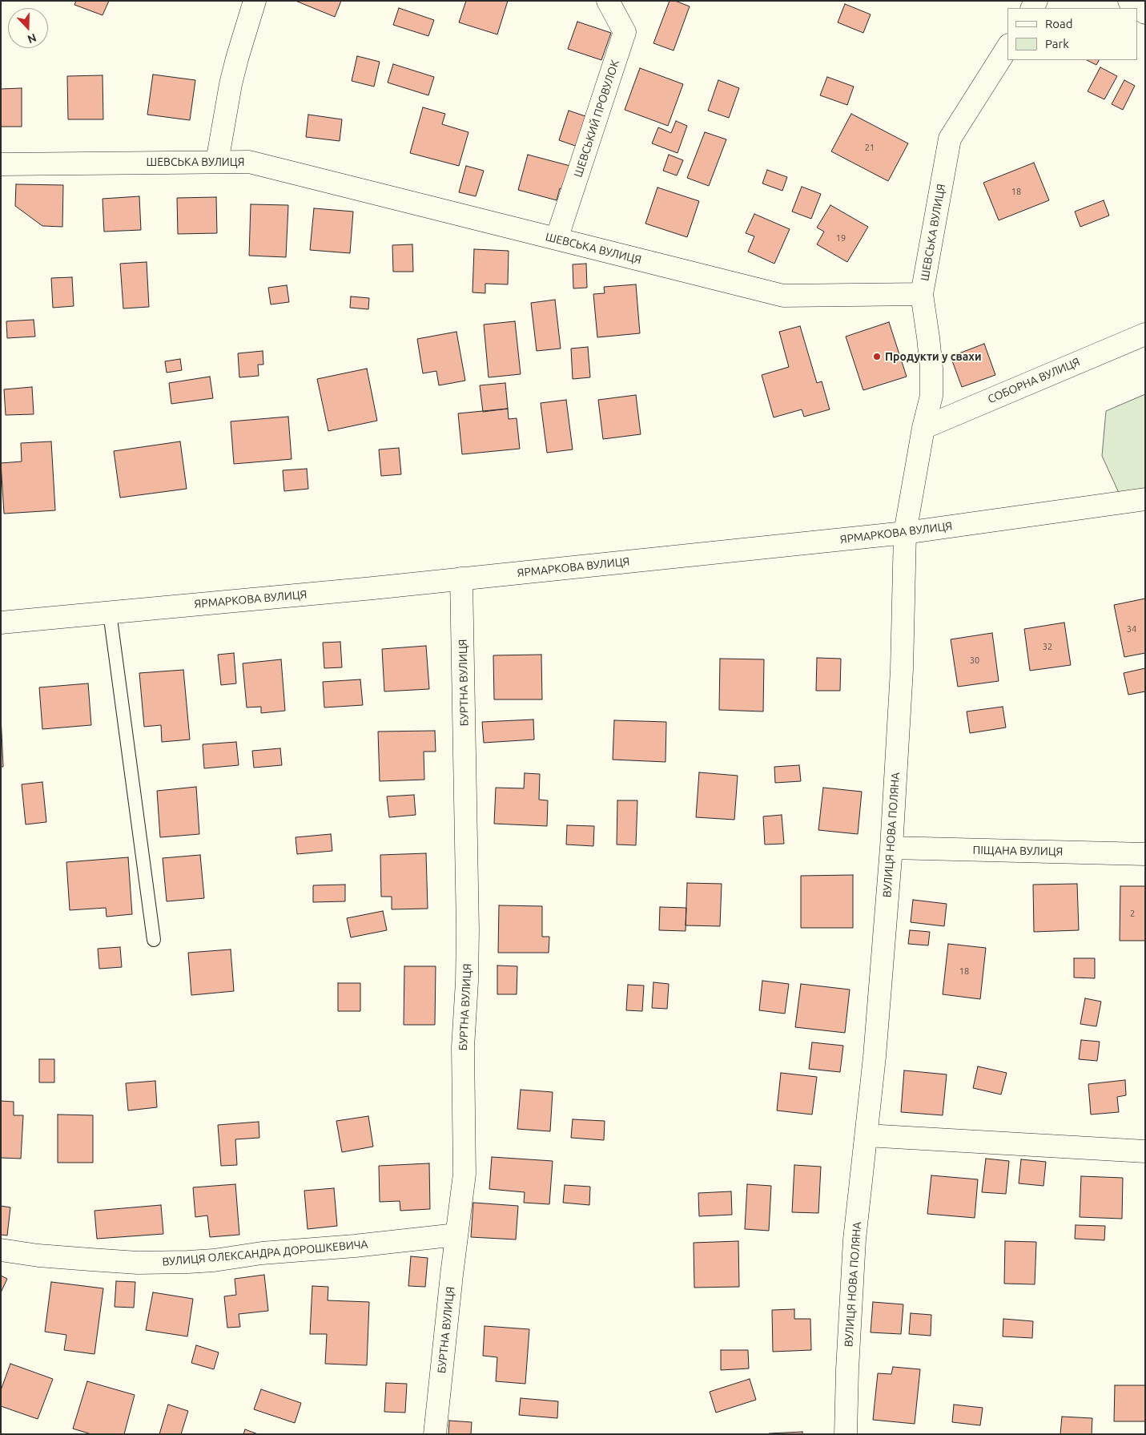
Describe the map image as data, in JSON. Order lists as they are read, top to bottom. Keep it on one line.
{"streets":{"street":["ШЕВСЬКИЙ ПРОВУЛОК","ШЕВСЬКА ВУЛИЦЯ","СОБОРНА ВУЛИЦЯ","ЯРМАРКОВА ВУЛИЦЯ","БУРТНА ВУЛИЦЯ","ВУЛИЦЯ НОВА ПОЛЯНА","ПІЩАНА ВУЛИЦЯ","ВУЛИЦЯ ОЛЕКСАНДРА ДОРОШКЕВИЧА"]},"crossings":[["ШЕВСЬКИЙ ПРОВУЛОК","ШЕВСЬКА ВУЛИЦЯ"],["ШЕВСЬКА ВУЛИЦЯ","ВУЛИЦЯ НОВА ПОЛЯНА"],["СОБОРНА ВУЛИЦЯ","ВУЛИЦЯ НОВА ПОЛЯНА"],["ЯРМАРКОВА ВУЛИЦЯ","БУРТНА ВУЛИЦЯ"],["ЯРМАРКОВА ВУЛИЦЯ","ВУЛИЦЯ НОВА ПОЛЯНА"],["БУРТНА ВУЛИЦЯ","ВУЛИЦЯ ОЛЕКСАНДРА ДОРОШКЕВИЧА"],["ВУЛИЦЯ НОВА ПОЛЯНА","ПІЩАНА ВУЛИЦЯ"]],"places":["Продукти у свахи"],"house_numbers":["21","18","19","34","32","30","2","18"],"legend":["Road","Park"],"north":"bottom"}
